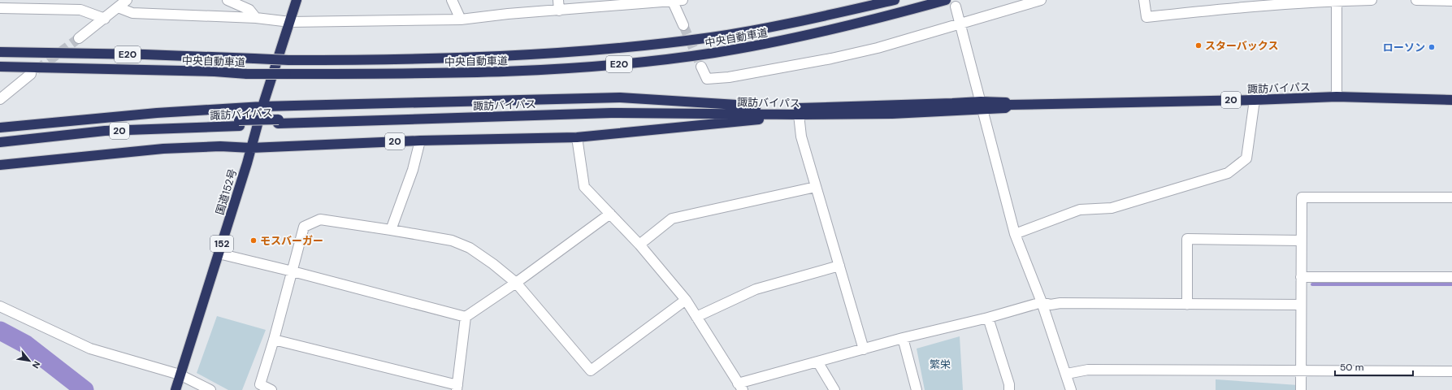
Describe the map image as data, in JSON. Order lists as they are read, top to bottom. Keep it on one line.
{"streets":{"highway":["中央自動車道","E20","諏訪バイパス","20","国道152号","152"]},"crossings":[["諏訪バイパス","20"],["20","国道152号"]],"parks":["繁栄"],"places":["スターバックス","ローソン","モスバーガー"],"scale_bar":"50 m","north":"bottom right"}
